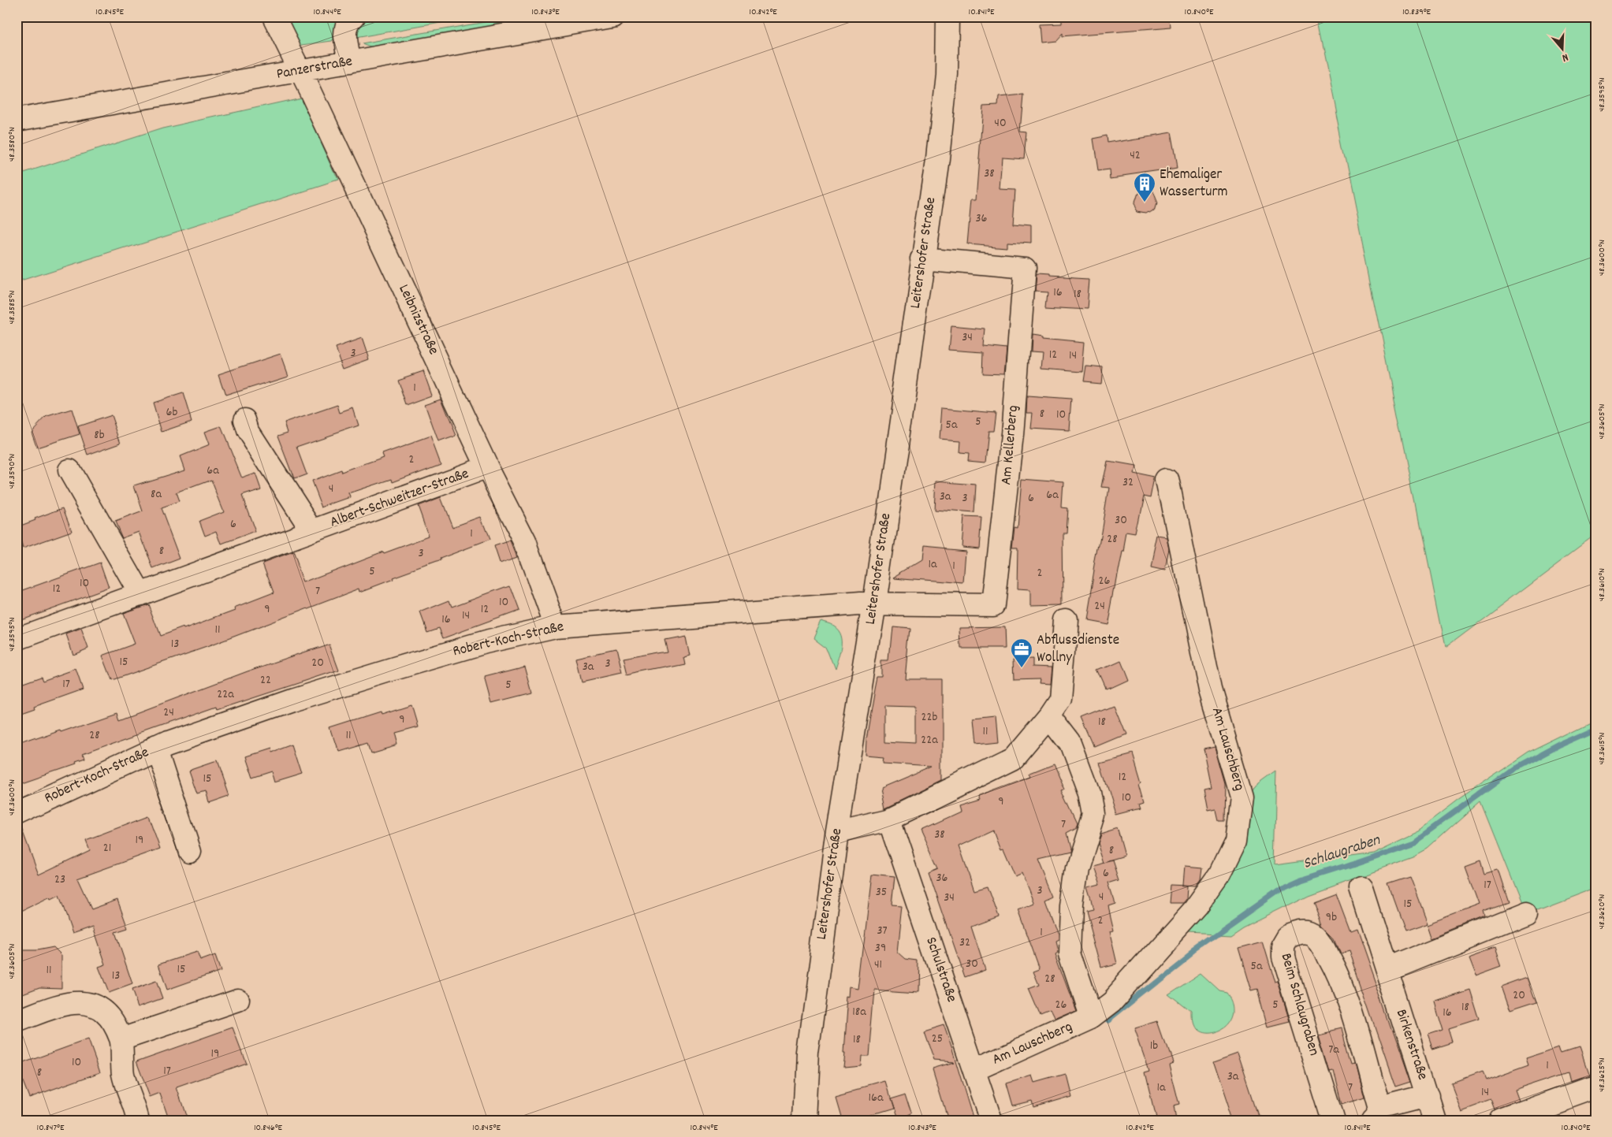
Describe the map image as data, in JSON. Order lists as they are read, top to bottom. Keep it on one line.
{"streets":{"street":["Panzerstraße","Leitershofer Straße","Leibnizstraße","Am Kellerberg","Albert-Schweitzer-Straße","Robert-Koch-Straße","Am Lauschberg","Schulstraße","Beim Schlaugraben","Birkenstraße"]},"crossings":[["Panzerstraße","Leibnizstraße"],["Leitershofer Straße","Am Kellerberg"],["Leitershofer Straße","Robert-Koch-Straße"],["Leibnizstraße","Albert-Schweitzer-Straße"],["Leibnizstraße","Robert-Koch-Straße"],["Am Kellerberg","Robert-Koch-Straße"],["Am Lauschberg","Schulstraße"],["Beim Schlaugraben","Birkenstraße"]],"water":["Schlaugraben"],"places":{"building":["Ehemaliger Wasserturm"],"office":["Abflussdienste Wollny"]},"house_numbers":["40","42","38","36","16","18","34","3","12","14","1","6b","8","10","5","5a","8b","2","6a","32","4","8a","6a","3a","3","6","30","6","1","28","8","3","1a","1","5","2","26","10","12","7","10","24","9","12","14","16","11","13","15","20","3","3a","22","17","5","22a","24","22b","9","18","11","28","11","22a","12","15","10","9","7","38","19","21","8","6","36","23","17","3","35","4","34","15","9b","2","37","1","32","39","30","41","5a","15","11","13","28","20","26","5","18","18a","16","25","18","1b","7a","19","10","1","17","8","3a","1a","7","14","16a"],"north":"bottom","coordinates":["10.845°E","10.844°E","10.843°E","10.842°E","10.841°E","10.840°E","10.839°E","48.3595°N","48.3580°N","48.3600°N","48.3585°N","48.3605°N","48.3590°N","48.3610°N","48.3615°N","48.3620°N","48.3625°N","10.847°E","10.846°E"]}
